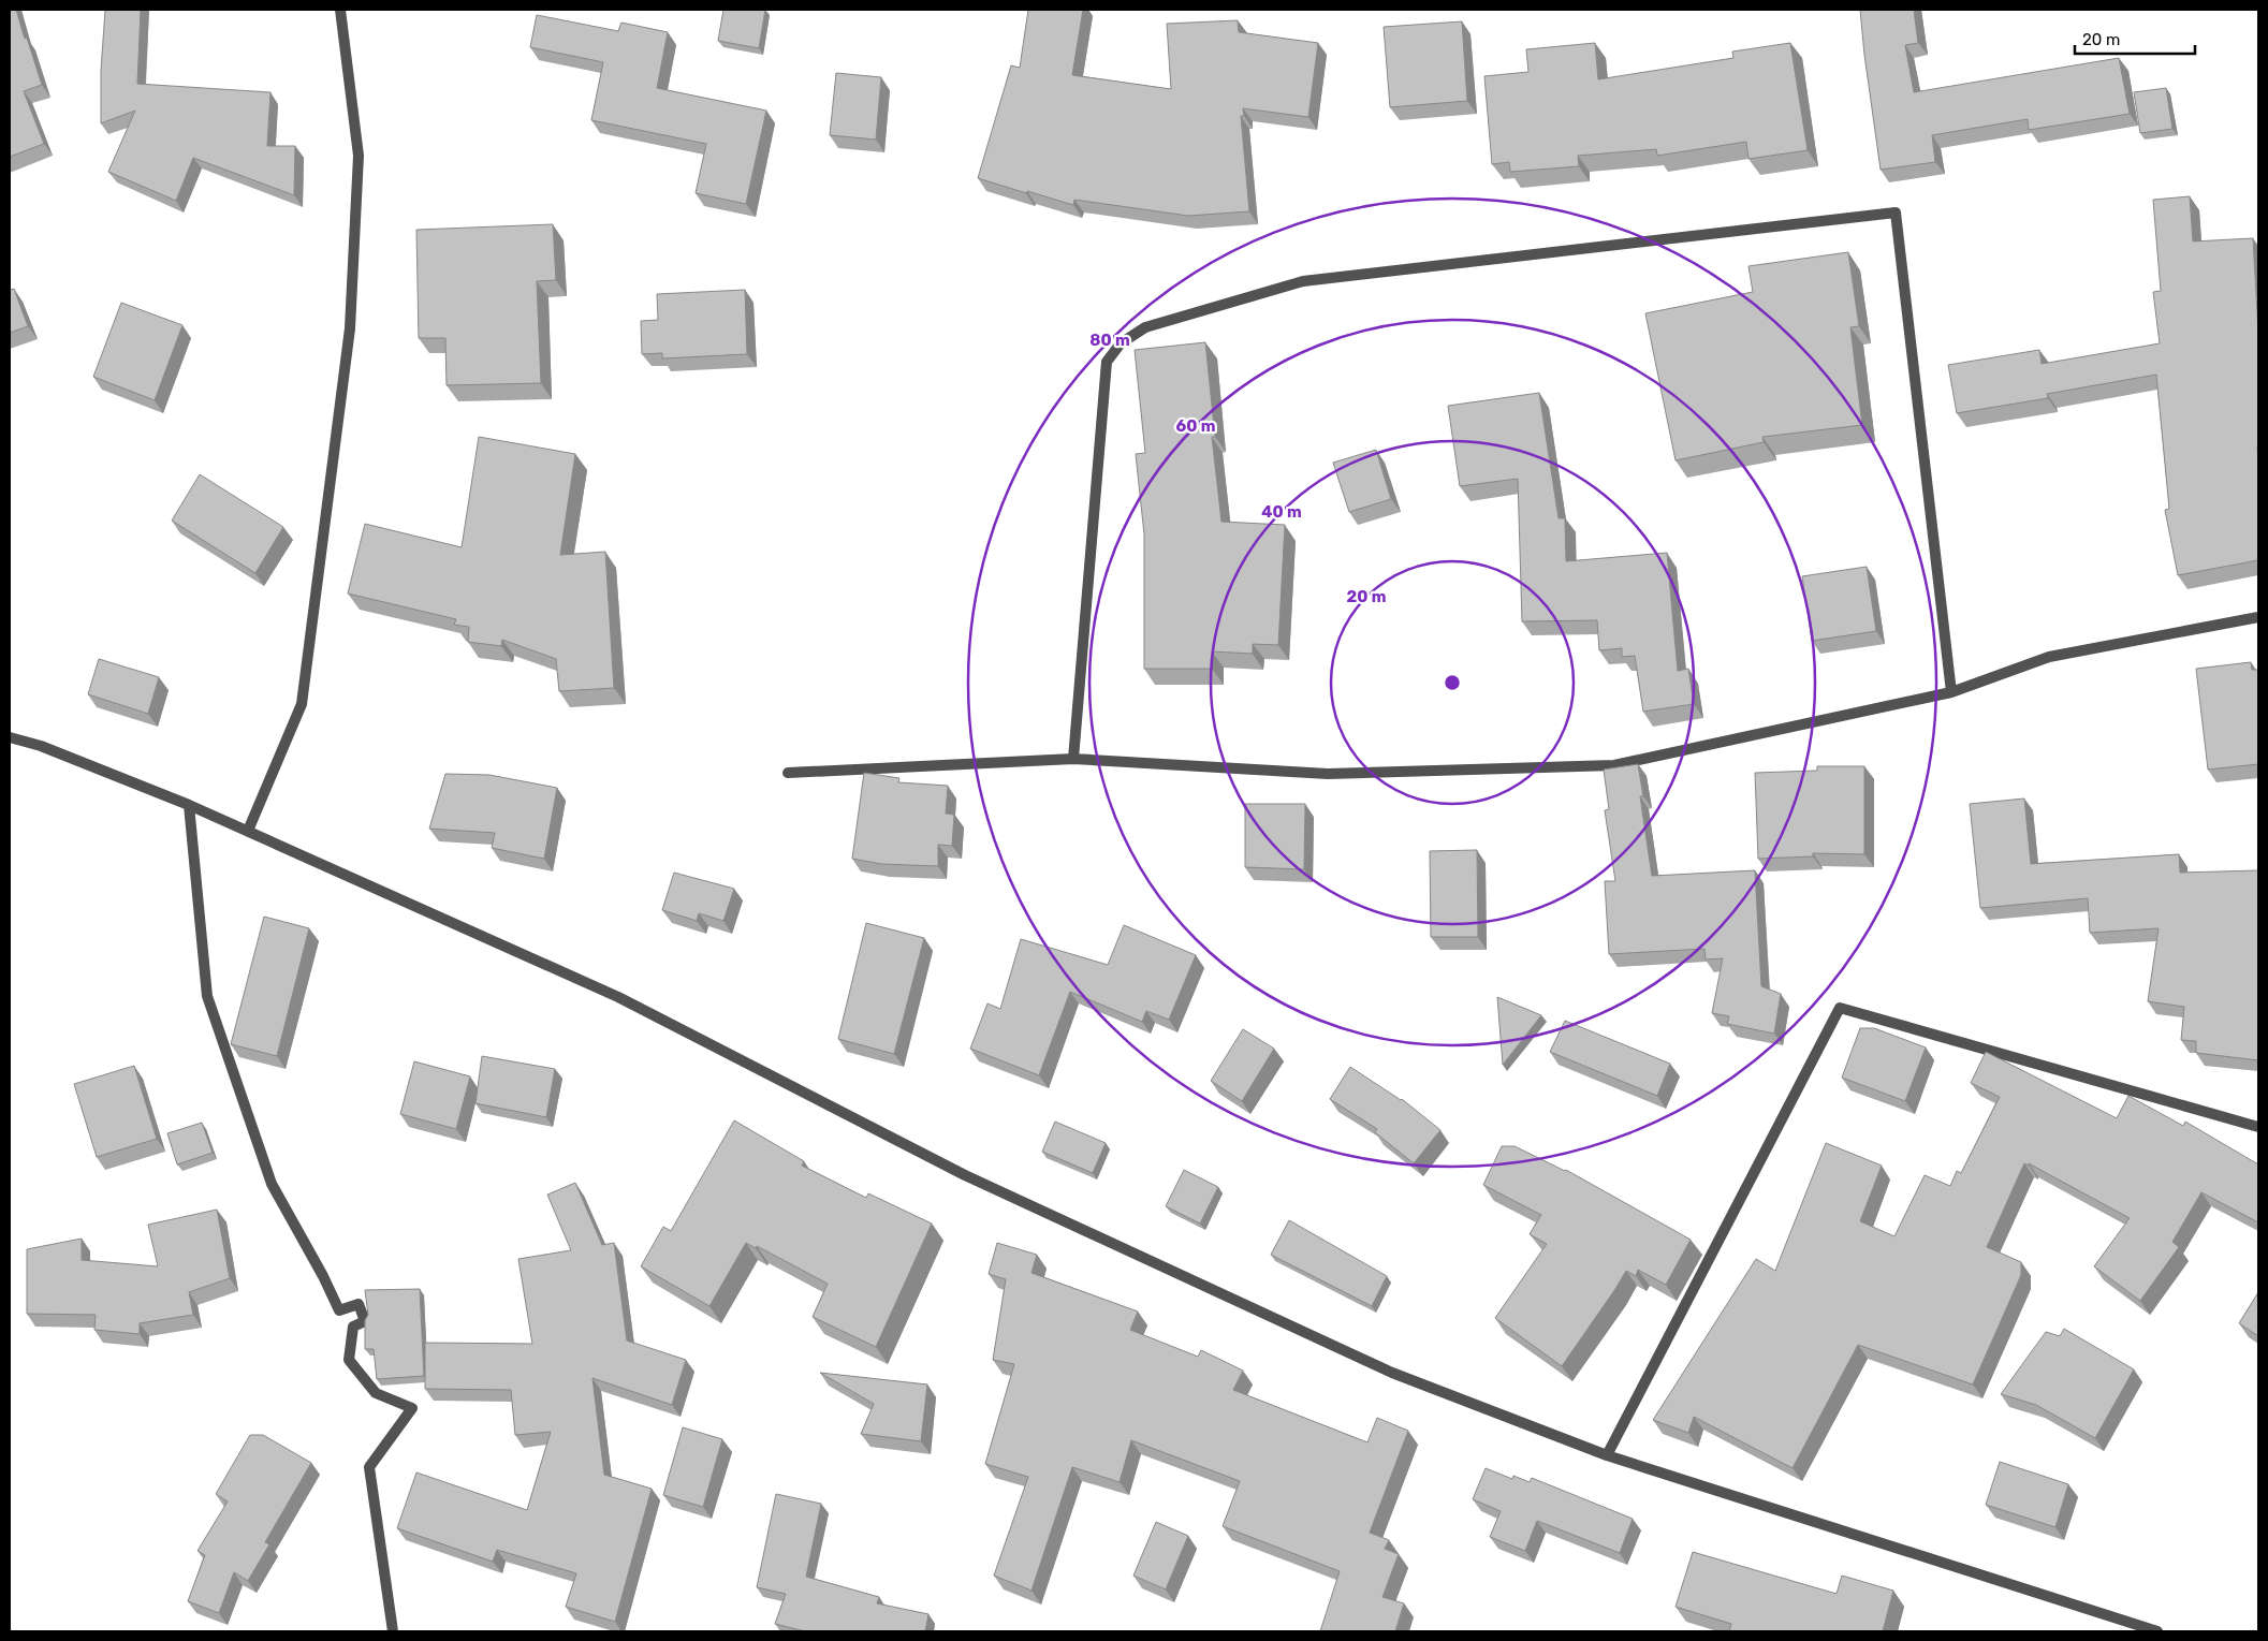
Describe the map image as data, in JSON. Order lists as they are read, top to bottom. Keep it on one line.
{"scale_bar":"20 m","rings":["80 m","60 m","40 m","20 m"]}
